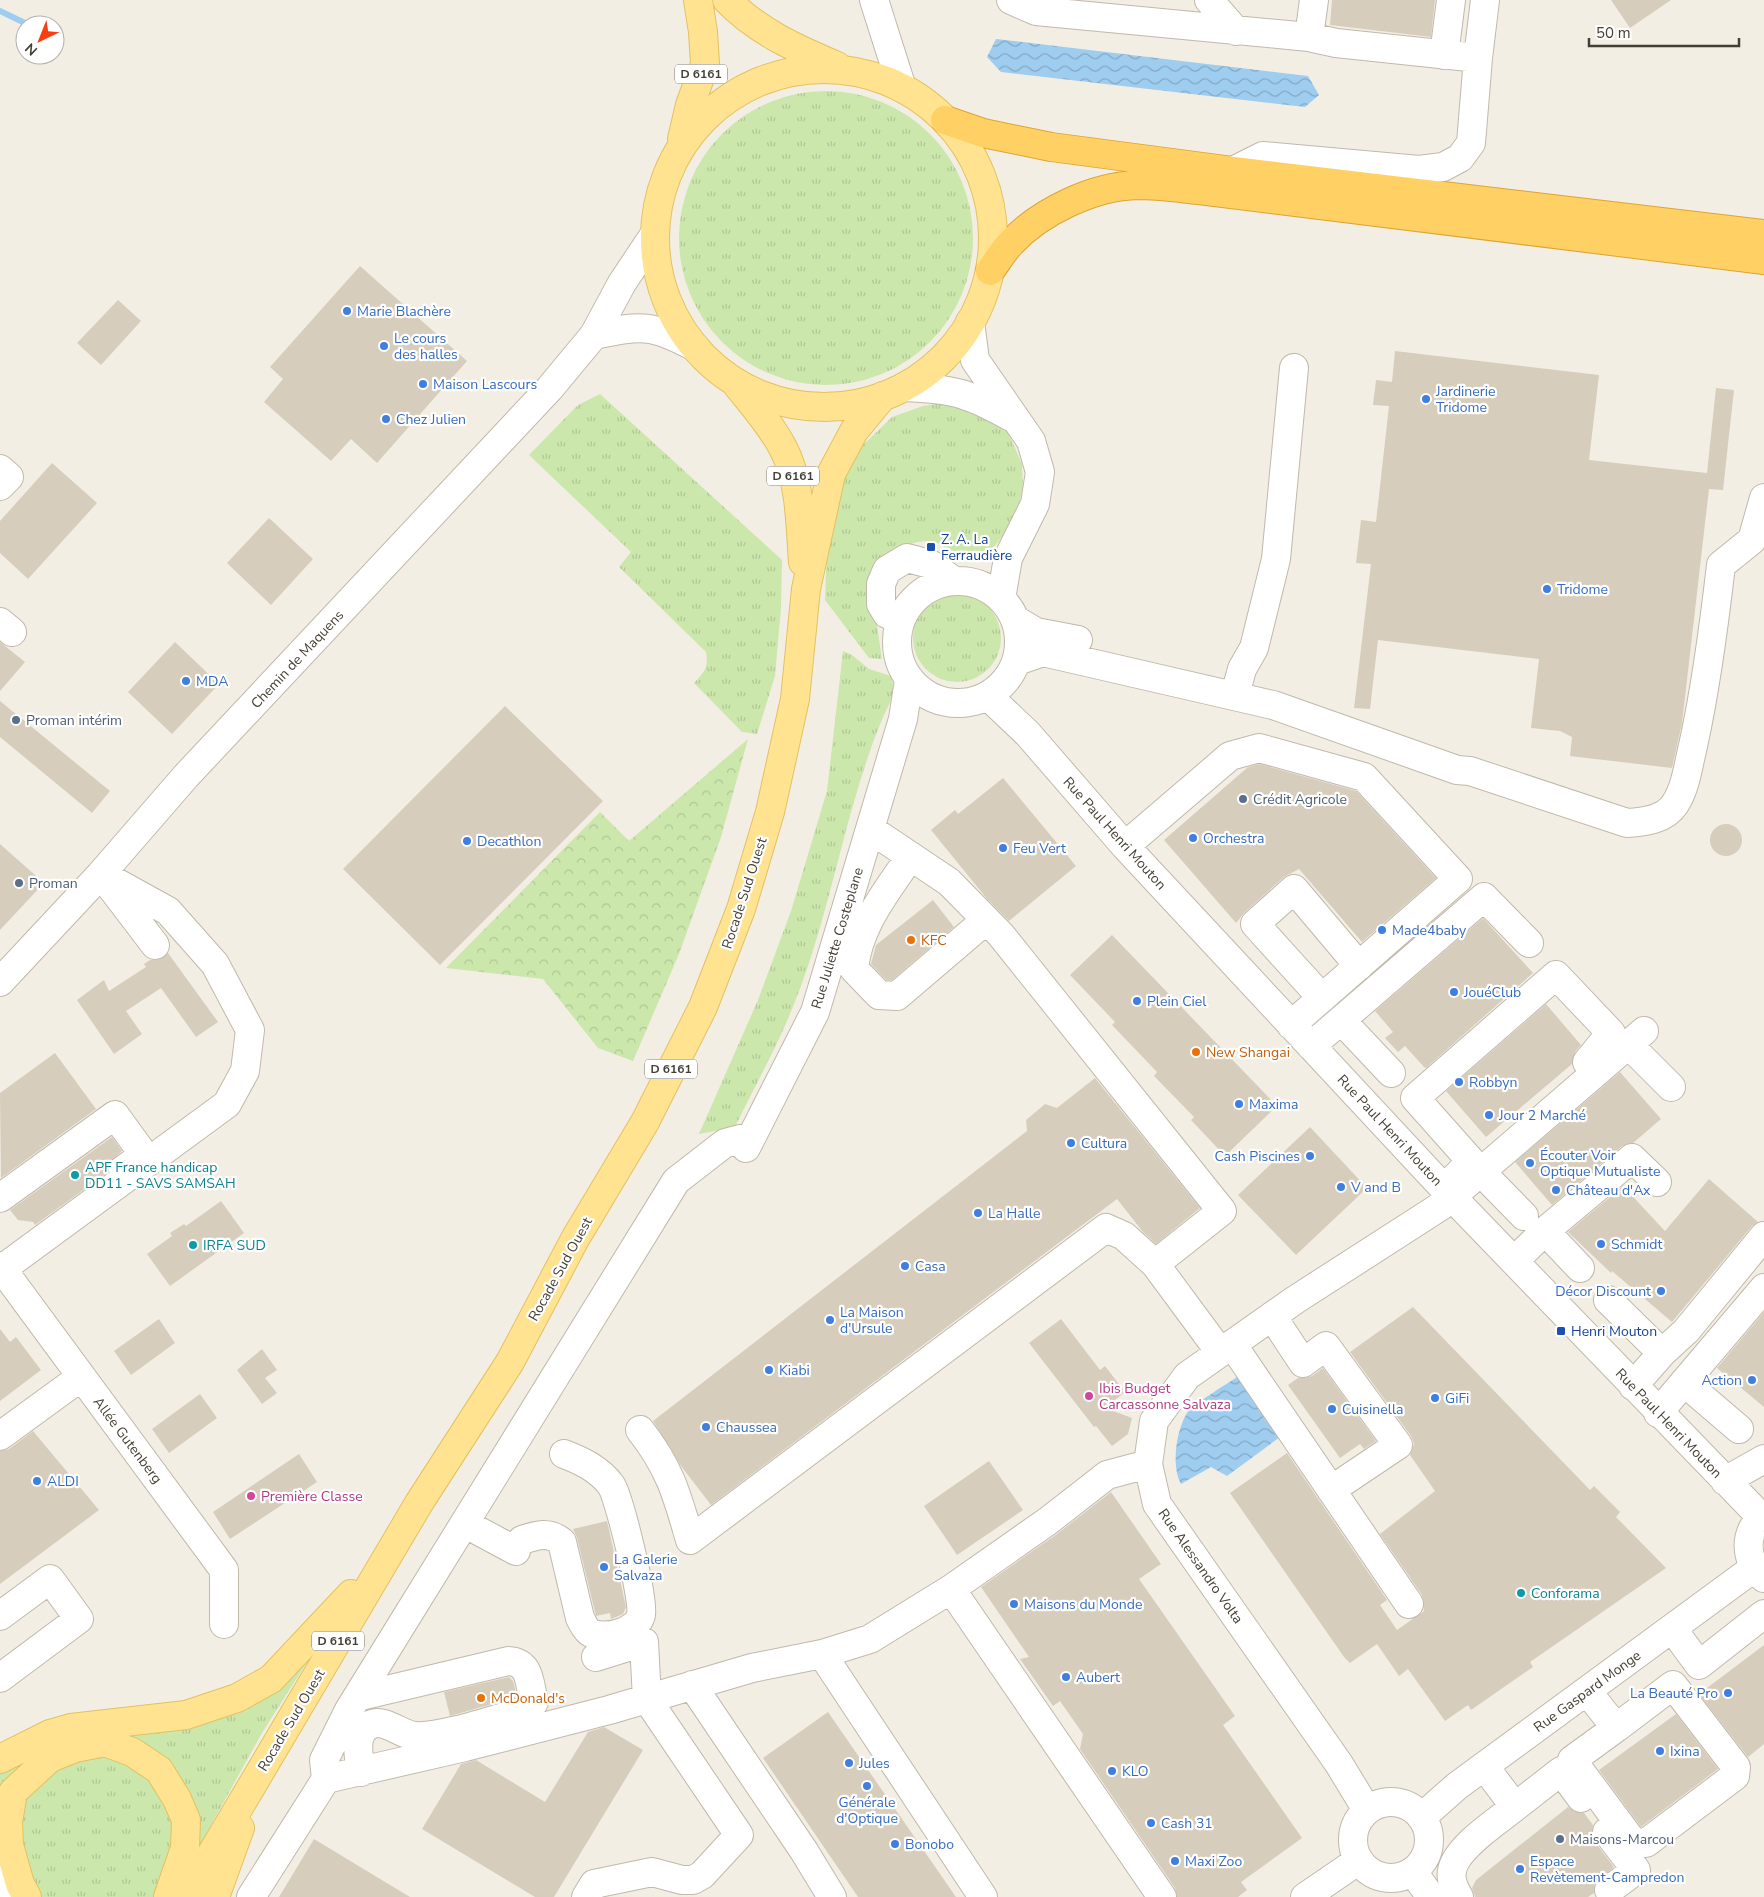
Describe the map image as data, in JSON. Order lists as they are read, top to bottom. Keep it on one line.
{"streets":{"main road":["D 6161","Rocade Sud Ouest"],"street":["Chemin de Maquens","Rue Paul Henri Mouton","Rue Juliette Costeplane","Allée Gutenberg","Rue Alessandro Volta","Rue Gaspard Monge"]},"crossings":[["Rue Paul Henri Mouton","Rue Juliette Costeplane"],["Rue Paul Henri Mouton","Rue Alessandro Volta"],["Rue Alessandro Volta","Rue Gaspard Monge"]],"places":{"other":["Marie Blachère","Le cours des halles","Maison Lascours","Jardinerie Tridome","Chez Julien","Tridome","MDA","Proman intérim","Crédit Agricole","Orchestra","Decathlon","Feu Vert","Proman","Made4baby","KFC","JouéClub","Plein Ciel","New Shangai","Robbyn","Maxima","Jour 2 Marché","Cultura","Cash Piscines","Écouter Voir Optique Mutualiste","APF France handicap DD11 - SAVS SAMSAH","V and B","Château d'Ax","La Halle","Schmidt","IRFA SUD","Casa","Décor Discount","La Maison d'Ursule","Kiabi","Action","Ibis Budget Carcassonne Salvaza","GiFi","Cuisinella","Chaussea","ALDI","Première Classe","La Galerie Salvaza","Conforama","Maisons du Monde","Aubert","La Beauté Pro","McDonald's","Ixina","Jules","KLO","Générale d'Optique","Cash 31","Maisons-Marcou","Bonobo","Maxi Zoo","Espace Revètement-Campredon"],"transit":["Z. A. La Ferraudière","Henri Mouton"]},"scale_bar":"50 m","north":"bottom left"}
